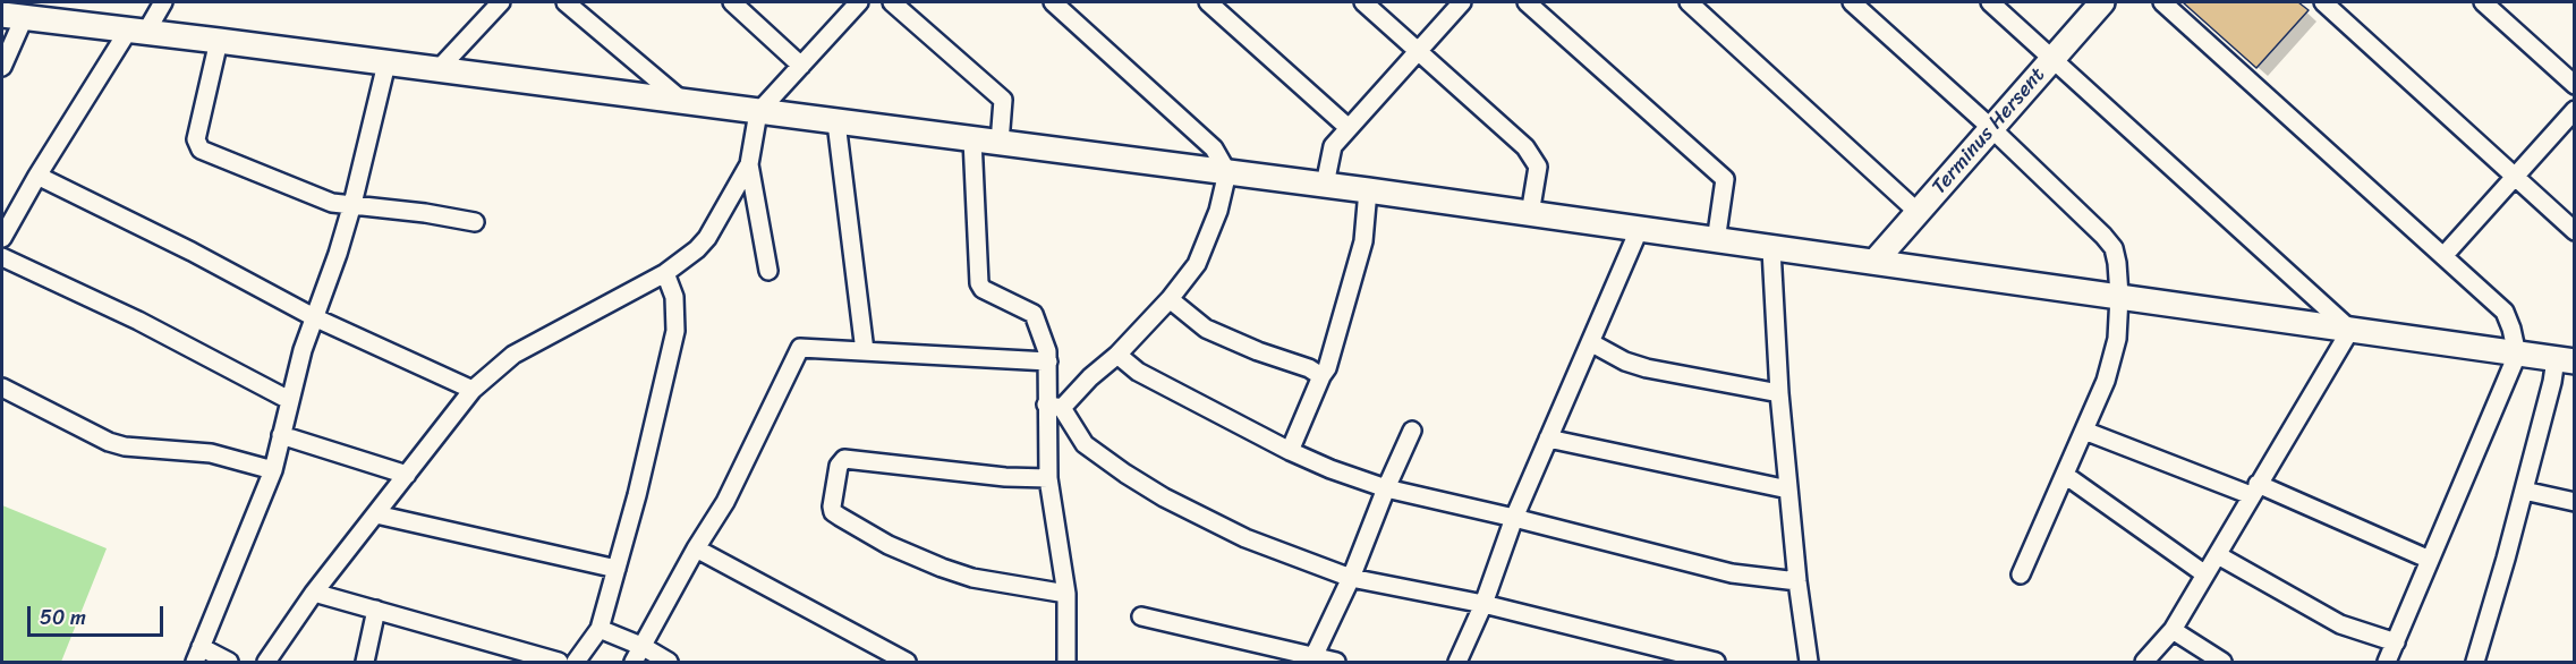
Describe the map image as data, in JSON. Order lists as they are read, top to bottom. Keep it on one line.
{"streets":{"street":["Terminus Hersent"]},"scale_bar":"50 m"}
